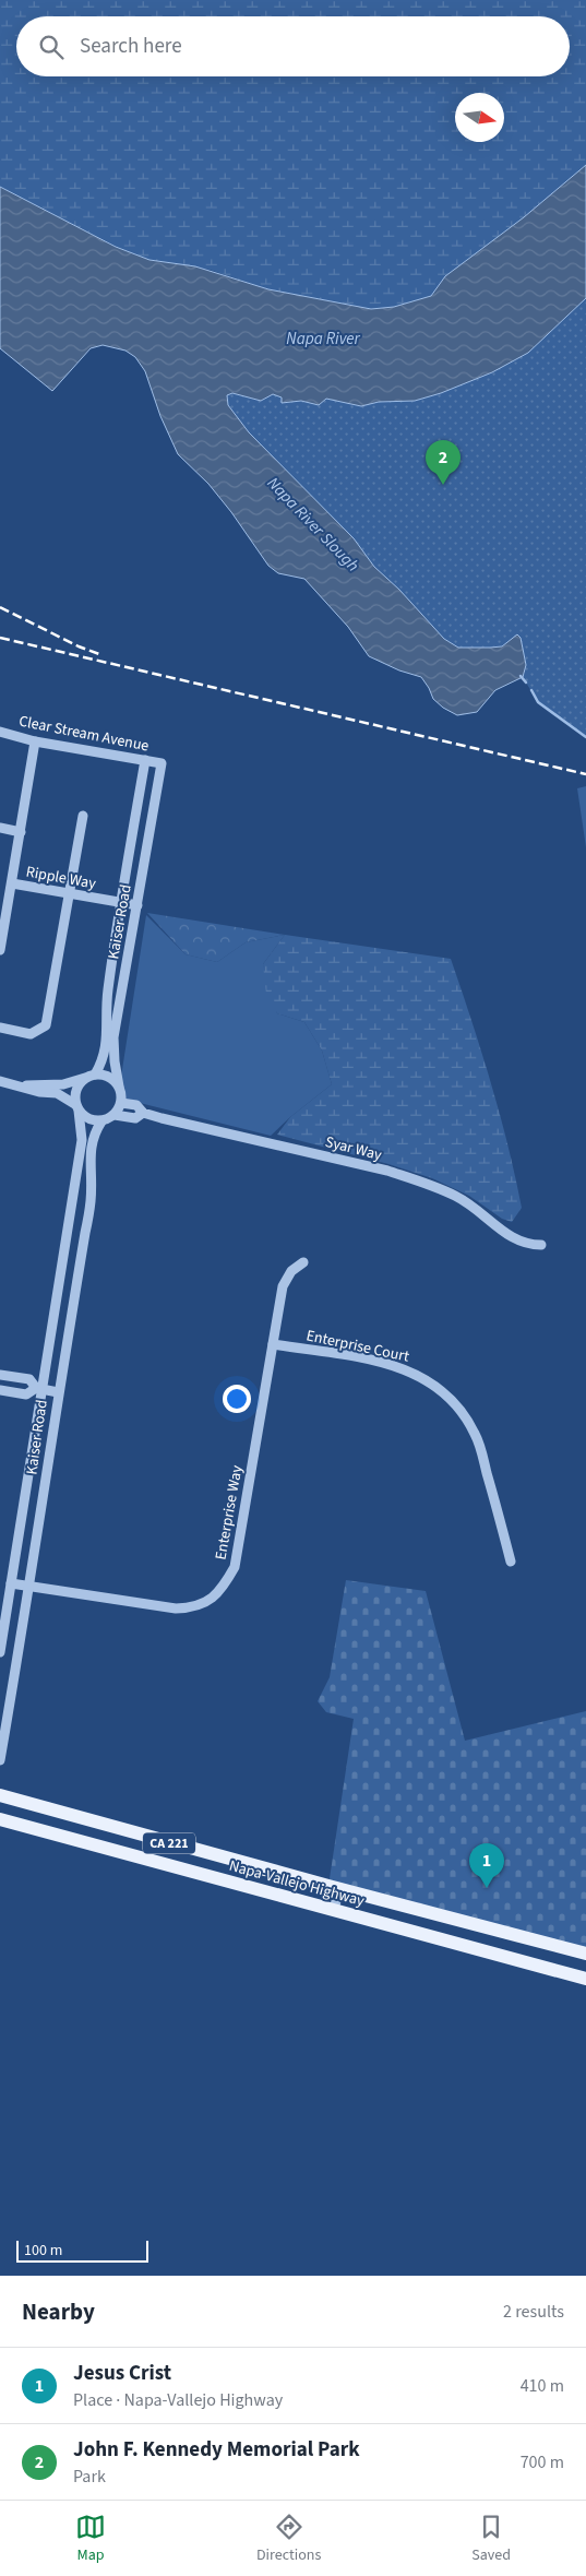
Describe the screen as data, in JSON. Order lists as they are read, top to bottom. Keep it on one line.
{"streets":{"main road":["CA 221","Napa-Vallejo Highway"],"street":["Clear Stream Avenue","Ripple Way","Kaiser Road","Syar Way","Enterprise Court","Enterprise Way"]},"crossings":[["Clear Stream Avenue","Kaiser Road"],["Ripple Way","Kaiser Road"],["Kaiser Road","Syar Way"],["Kaiser Road","Enterprise Way"],["Enterprise Court","Enterprise Way"]],"water":["Napa River","Napa River Slough"],"scale_bar":"100 m","north":"right","page":{"search":"Search here","pins":["2","1"],"scale":"100 m","heading":["Nearby","2 results"],"list":[{"mark":"1","name":"Jesus Crist","note":"Place · Napa-Vallejo Highway","value":"410 m"},{"mark":"2","name":"John F. Kennedy Memorial Park","note":"Park","value":"700 m"}],"nav":["Map","Directions","Saved"]}}
